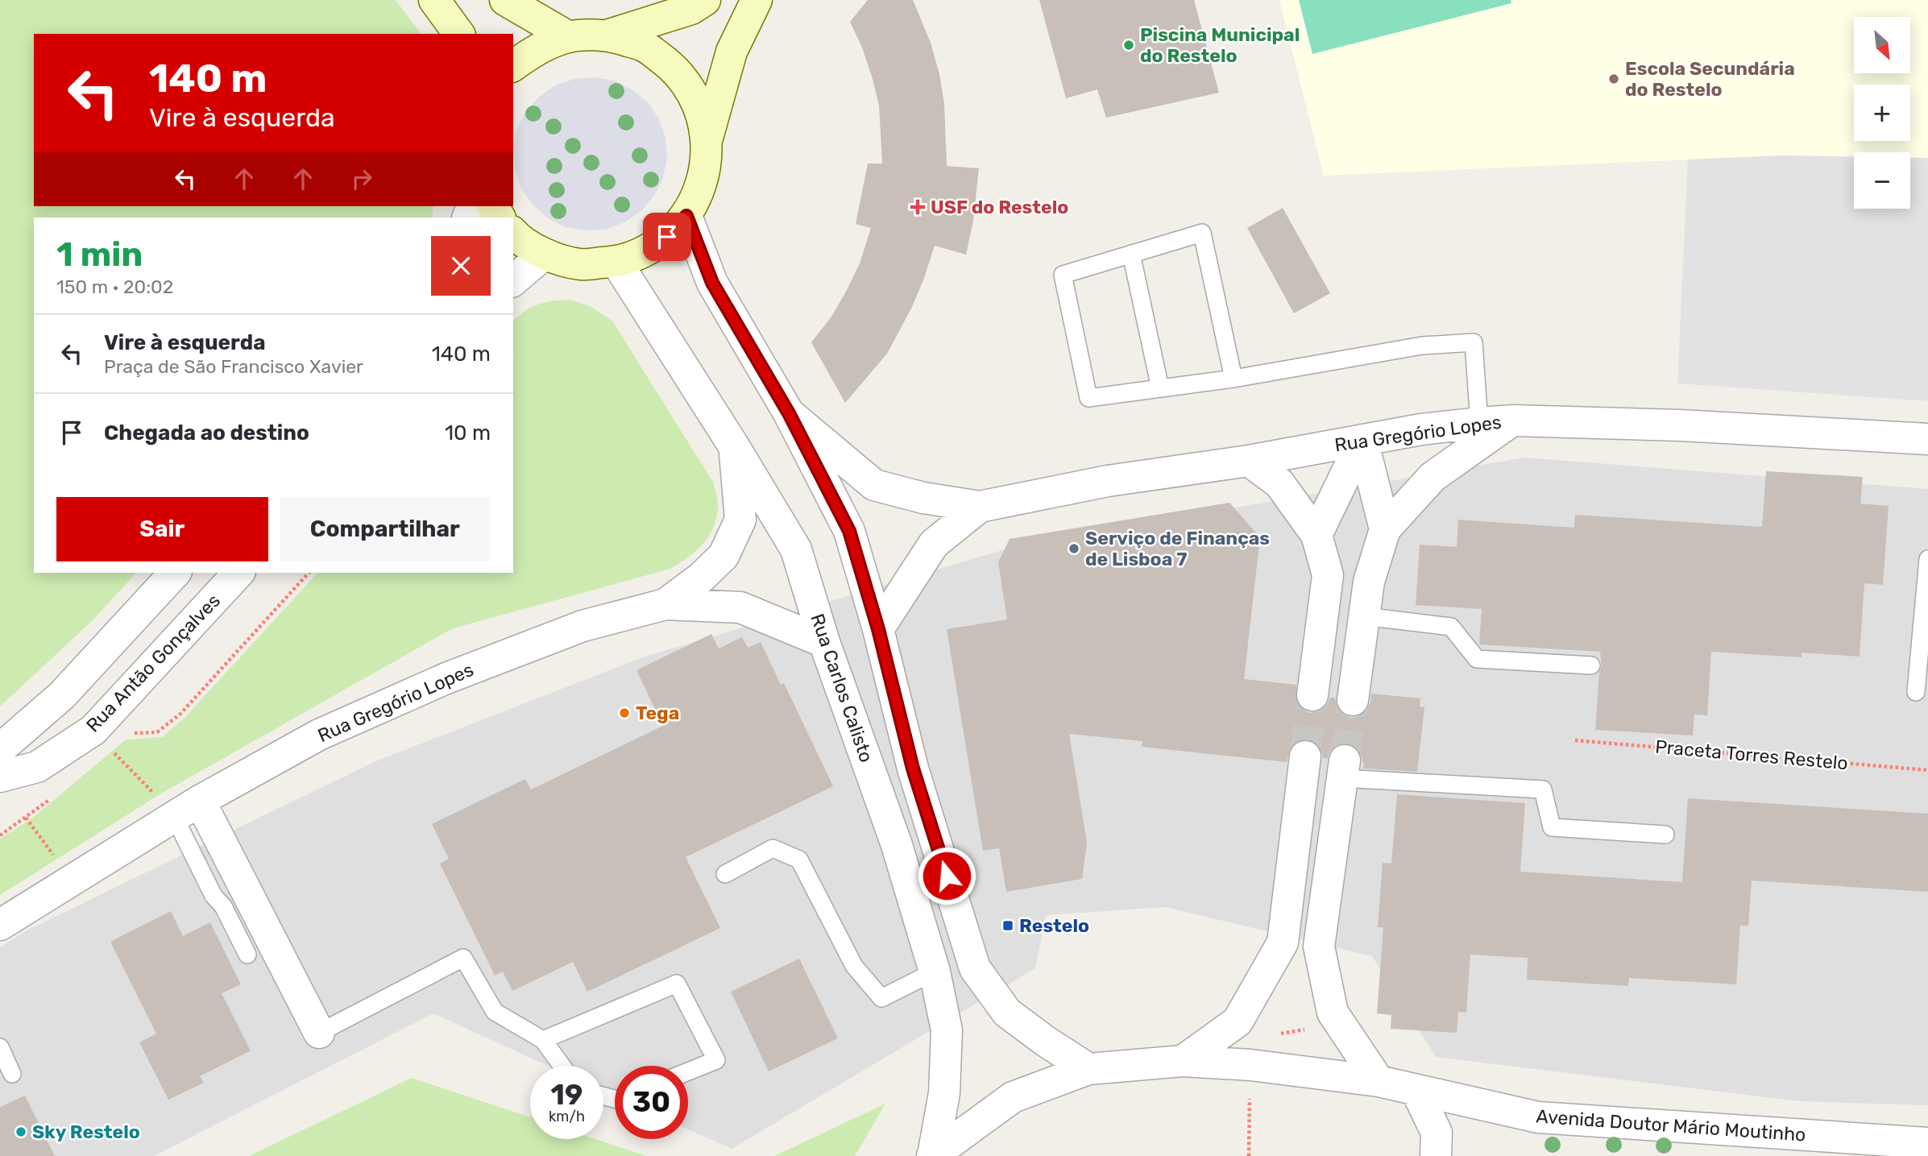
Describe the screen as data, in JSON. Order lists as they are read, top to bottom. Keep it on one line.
{"streets":{"street":["Rua Gregório Lopes","Rua Antão Gonçalves","Rua Carlos Calisto","Avenida Doutor Mário Moutinho"],"path":["Praceta Torres Restelo"]},"crossings":[["Rua Gregório Lopes","Rua Carlos Calisto"],["Rua Carlos Calisto","Avenida Doutor Mário Moutinho"]],"places":{"other":["Piscina Municipal do Restelo","Escola Secundária do Restelo","Serviço de Finanças de Lisboa 7","Tega","Sky Restelo"],"health":["USF do Restelo"],"transit":["Restelo"]},"north":"bottom right","page":{"map_buttons":["+","−"],"turn":["140 m","Vire à esquerda"],"heading":["1 min","150 m · 20:02"],"list":[{"name":"Vire à esquerda","note":"Praça de São Francisco Xavier","value":"140 m"},{"name":"Chegada ao destino","value":"10 m"}],"buttons":["Sair","Compartilhar"],"speed":"19 km/h","limit":"30"}}
